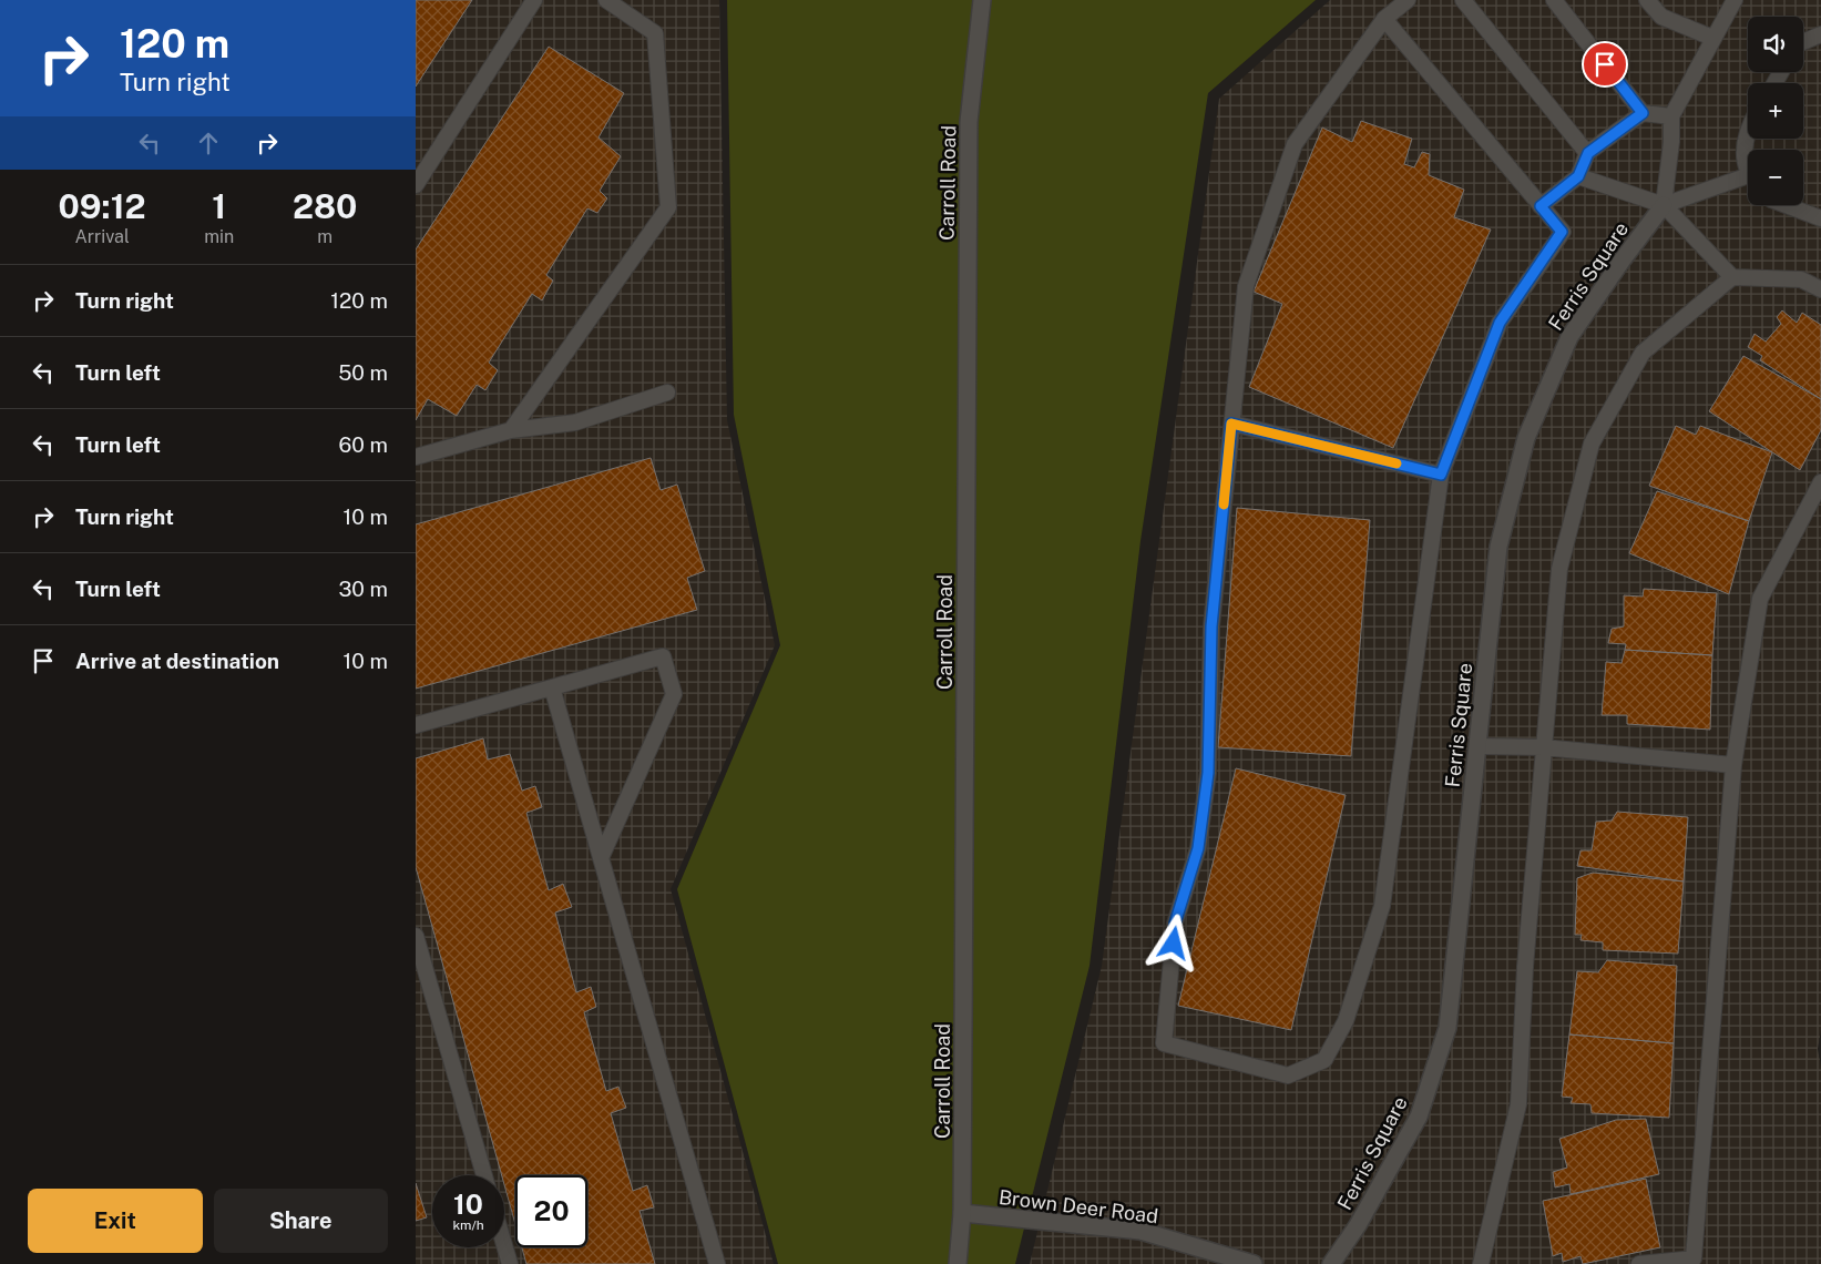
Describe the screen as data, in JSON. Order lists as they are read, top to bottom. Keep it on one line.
{"streets":{"street":["Carroll Road","Ferris Square","Brown Deer Road"]},"crossings":[["Carroll Road","Brown Deer Road"]],"page":{"turn":["120 m","Turn right"],"map_buttons":["+","−"],"eta":["09:12","Arrival","1","min","280","m"],"list":[{"name":"Turn right","value":"120 m"},{"name":"Turn left","value":"50 m"},{"name":"Turn left","value":"60 m"},{"name":"Turn right","value":"10 m"},{"name":"Turn left","value":"30 m"},{"name":"Arrive at destination","value":"10 m"}],"speed":"10 km/h","limit":"20","buttons":["Exit","Share"]}}
